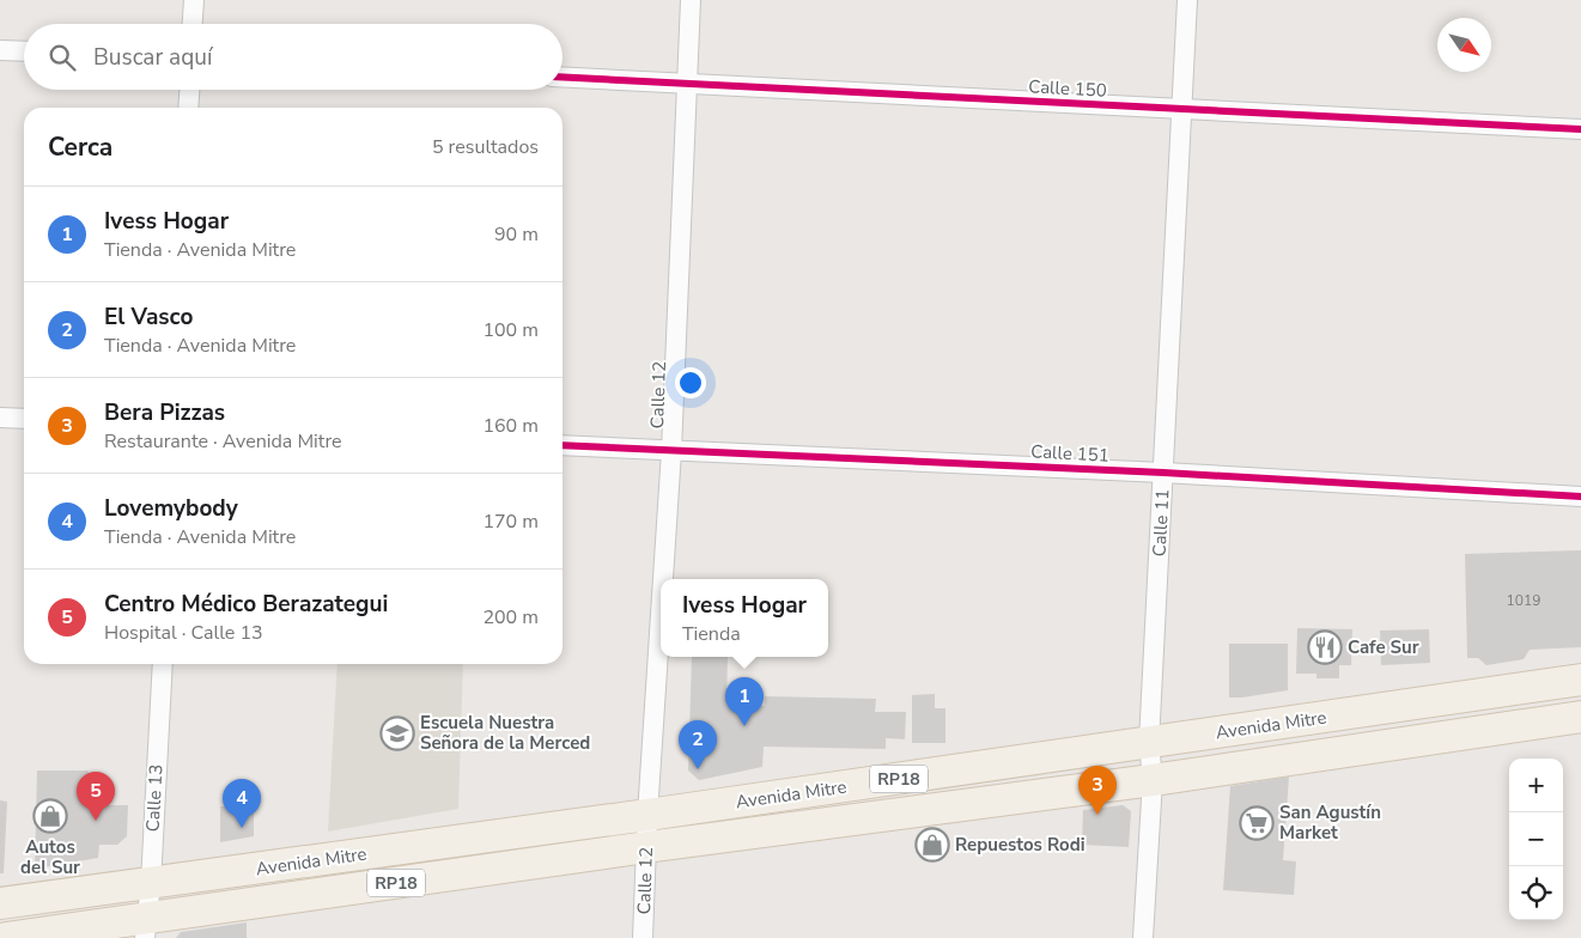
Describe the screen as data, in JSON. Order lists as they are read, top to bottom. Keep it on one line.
{"streets":{"main road":["Avenida Mitre","RP18"],"street":["Calle 150","Calle 12","Calle 151","Calle 11","Calle 13"]},"crossings":[["Calle 150","Calle 12"],["Calle 150","Calle 11"],["Calle 12","Calle 151"],["Calle 12","Avenida Mitre"],["Calle 151","Calle 11"],["Calle 11","Avenida Mitre"],["Avenida Mitre","Calle 13"]],"places":{"restaurant":["Cafe Sur"],"school or university":["Escuela Nuestra Señora de la Merced"],"shop":["Autos del Sur","Repuestos Rodi"],"supermarket":["San Agustín Market"]},"house_numbers":["1019"],"north":"bottom right","page":{"search":"Buscar aquí","heading":["Cerca","5 resultados"],"list":[{"mark":"1","name":"Ivess Hogar","note":"Tienda · Avenida Mitre","value":"90 m"},{"mark":"2","name":"El Vasco","note":"Tienda · Avenida Mitre","value":"100 m"},{"mark":"3","name":"Bera Pizzas","note":"Restaurante · Avenida Mitre","value":"160 m"},{"mark":"4","name":"Lovemybody","note":"Tienda · Avenida Mitre","value":"170 m"},{"mark":"5","name":"Centro Médico Berazategui","note":"Hospital · Calle 13","value":"200 m"}],"popup":["Ivess Hogar","Tienda"],"pins":["1","2","3","5","4"],"map_buttons":["+","−"]}}
